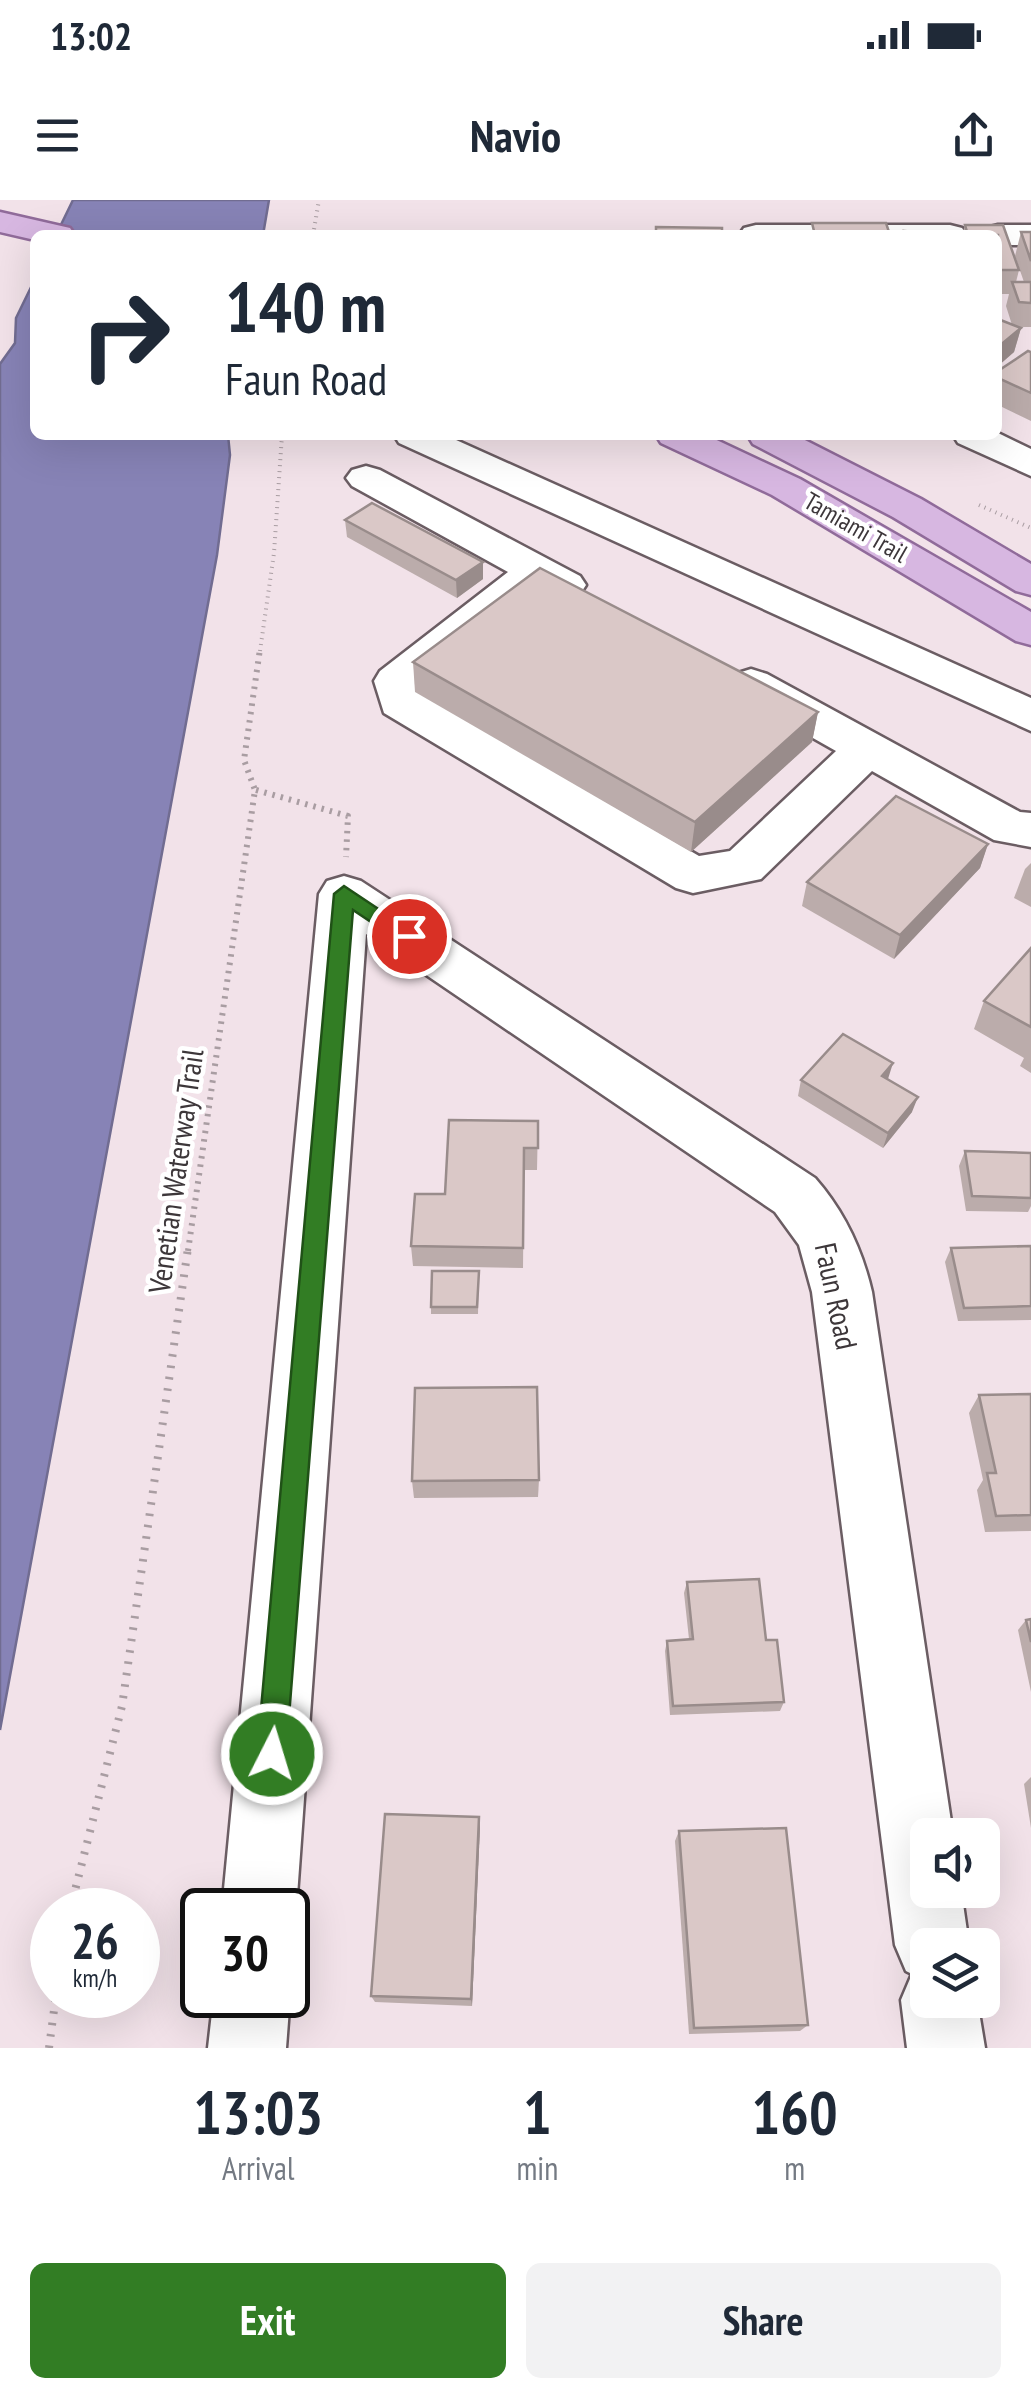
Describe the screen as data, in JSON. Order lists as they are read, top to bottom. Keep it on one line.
{"streets":{"main road":["Tamiami Trail"],"street":["Faun Road"],"path":["Venetian Waterway Trail"]},"page":{"status":"13:02","header":"Navio","turn":["140 m","Faun Road"],"speed":"26 km/h","limit":"30","eta":["13:03","Arrival","1","min","160","m"],"buttons":["Exit","Share"]}}
